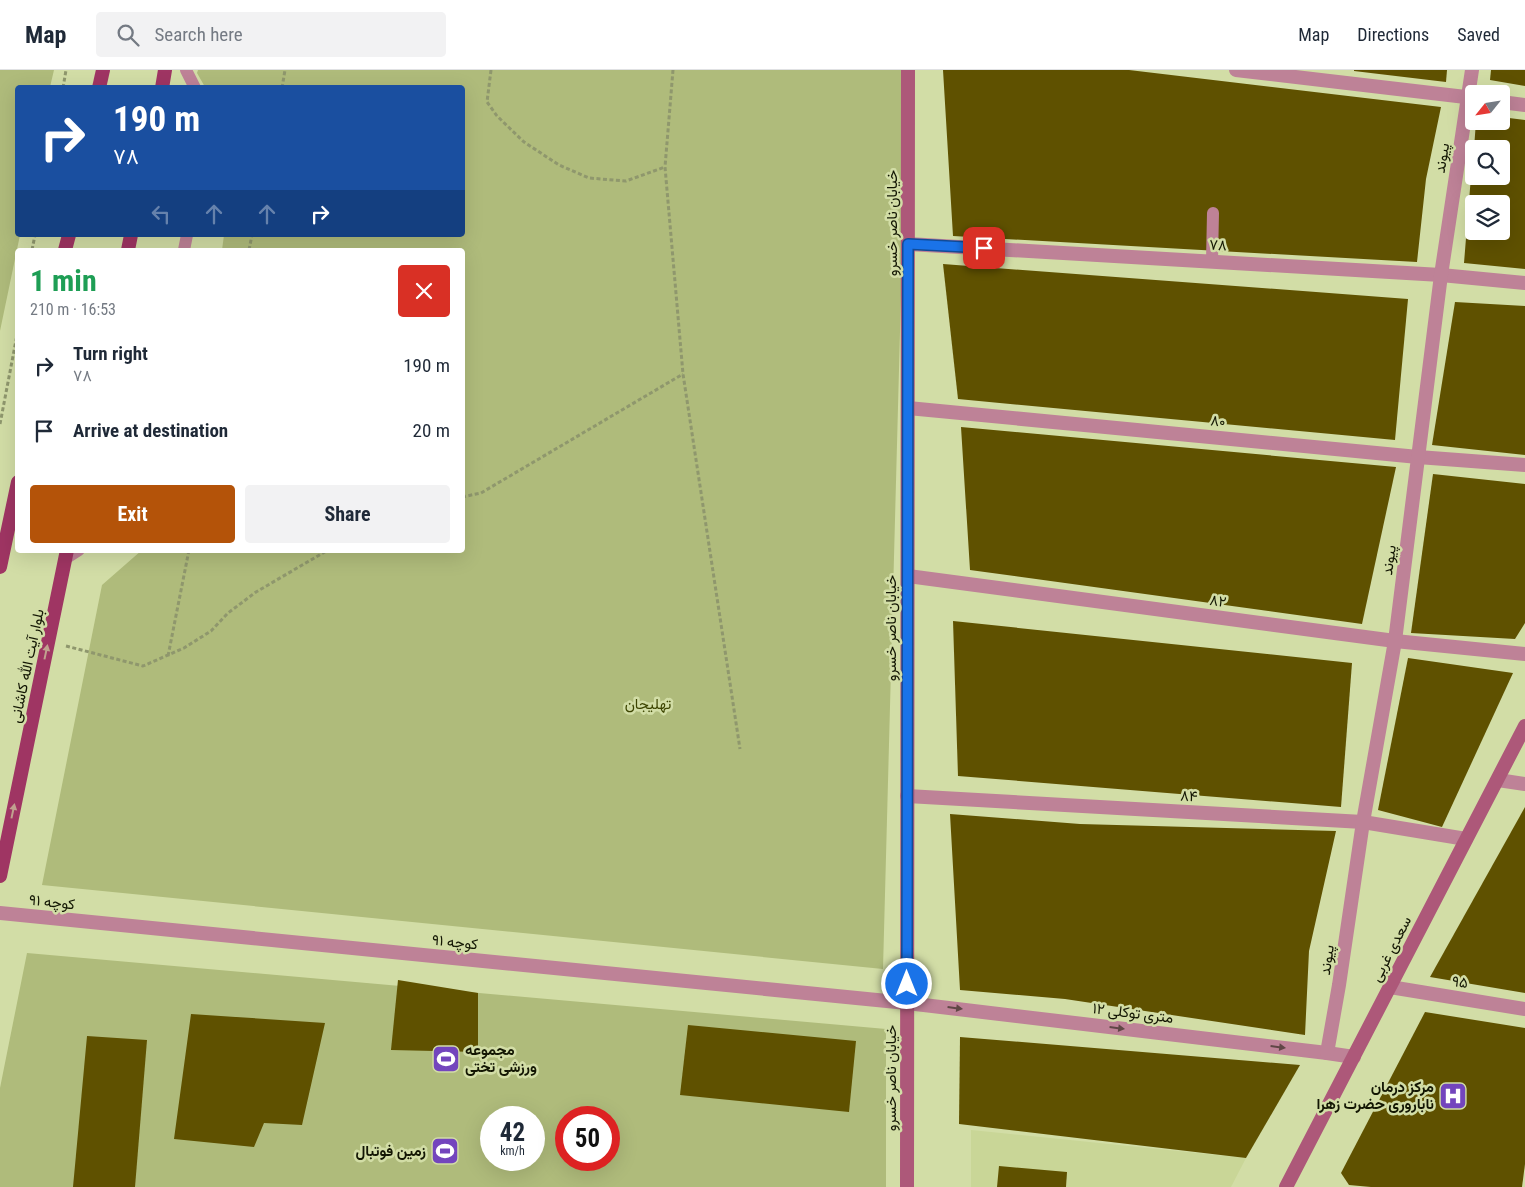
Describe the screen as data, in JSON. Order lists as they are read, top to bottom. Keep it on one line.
{"streets":{"main road":["خیابان ناصر خسرو","بلوار آیت الله کاشانی","سعدی غربی"],"street":["پیوند","۷۸","۸۰","۸۲","۸۴","کوچه ۹۱","۹۵","۱۲ متری توکلی"]},"crossings":[["پیوند","۷۸"],["پیوند","۸۰"],["پیوند","۸۲"],["پیوند","۸۴"],["پیوند","۱۲ متری توکلی"],["خیابان ناصر خسرو","۷۸"],["خیابان ناصر خسرو","۸۰"],["خیابان ناصر خسرو","۸۲"],["خیابان ناصر خسرو","۸۴"],["خیابان ناصر خسرو","کوچه ۹۱"],["خیابان ناصر خسرو","۱۲ متری توکلی"],["۸۴","سعدی غربی"],["کوچه ۹۱","۱۲ متری توکلی"],["سعدی غربی","۹۵"],["سعدی غربی","۱۲ متری توکلی"]],"one_way":["بلوار آیت الله کاشانی","۱۲ متری توکلی"],"parks":["تهلیجان"],"places":{"sports":["مجموعه ورزشی تختی","زمین فوتبال"],"hospital":["مرکز درمان ناباروری حضرت زهرا"]},"north":"bottom left","page":{"header":"Map","search":"Search here","nav":["Map","Directions","Saved"],"turn":["190 m","۷۸"],"heading":["1 min","210 m · 16:53"],"list":[{"name":"Turn right","note":"۷۸","value":"190 m"},{"name":"Arrive at destination","value":"20 m"}],"buttons":["Exit","Share"],"speed":"42 km/h","limit":"50"}}
